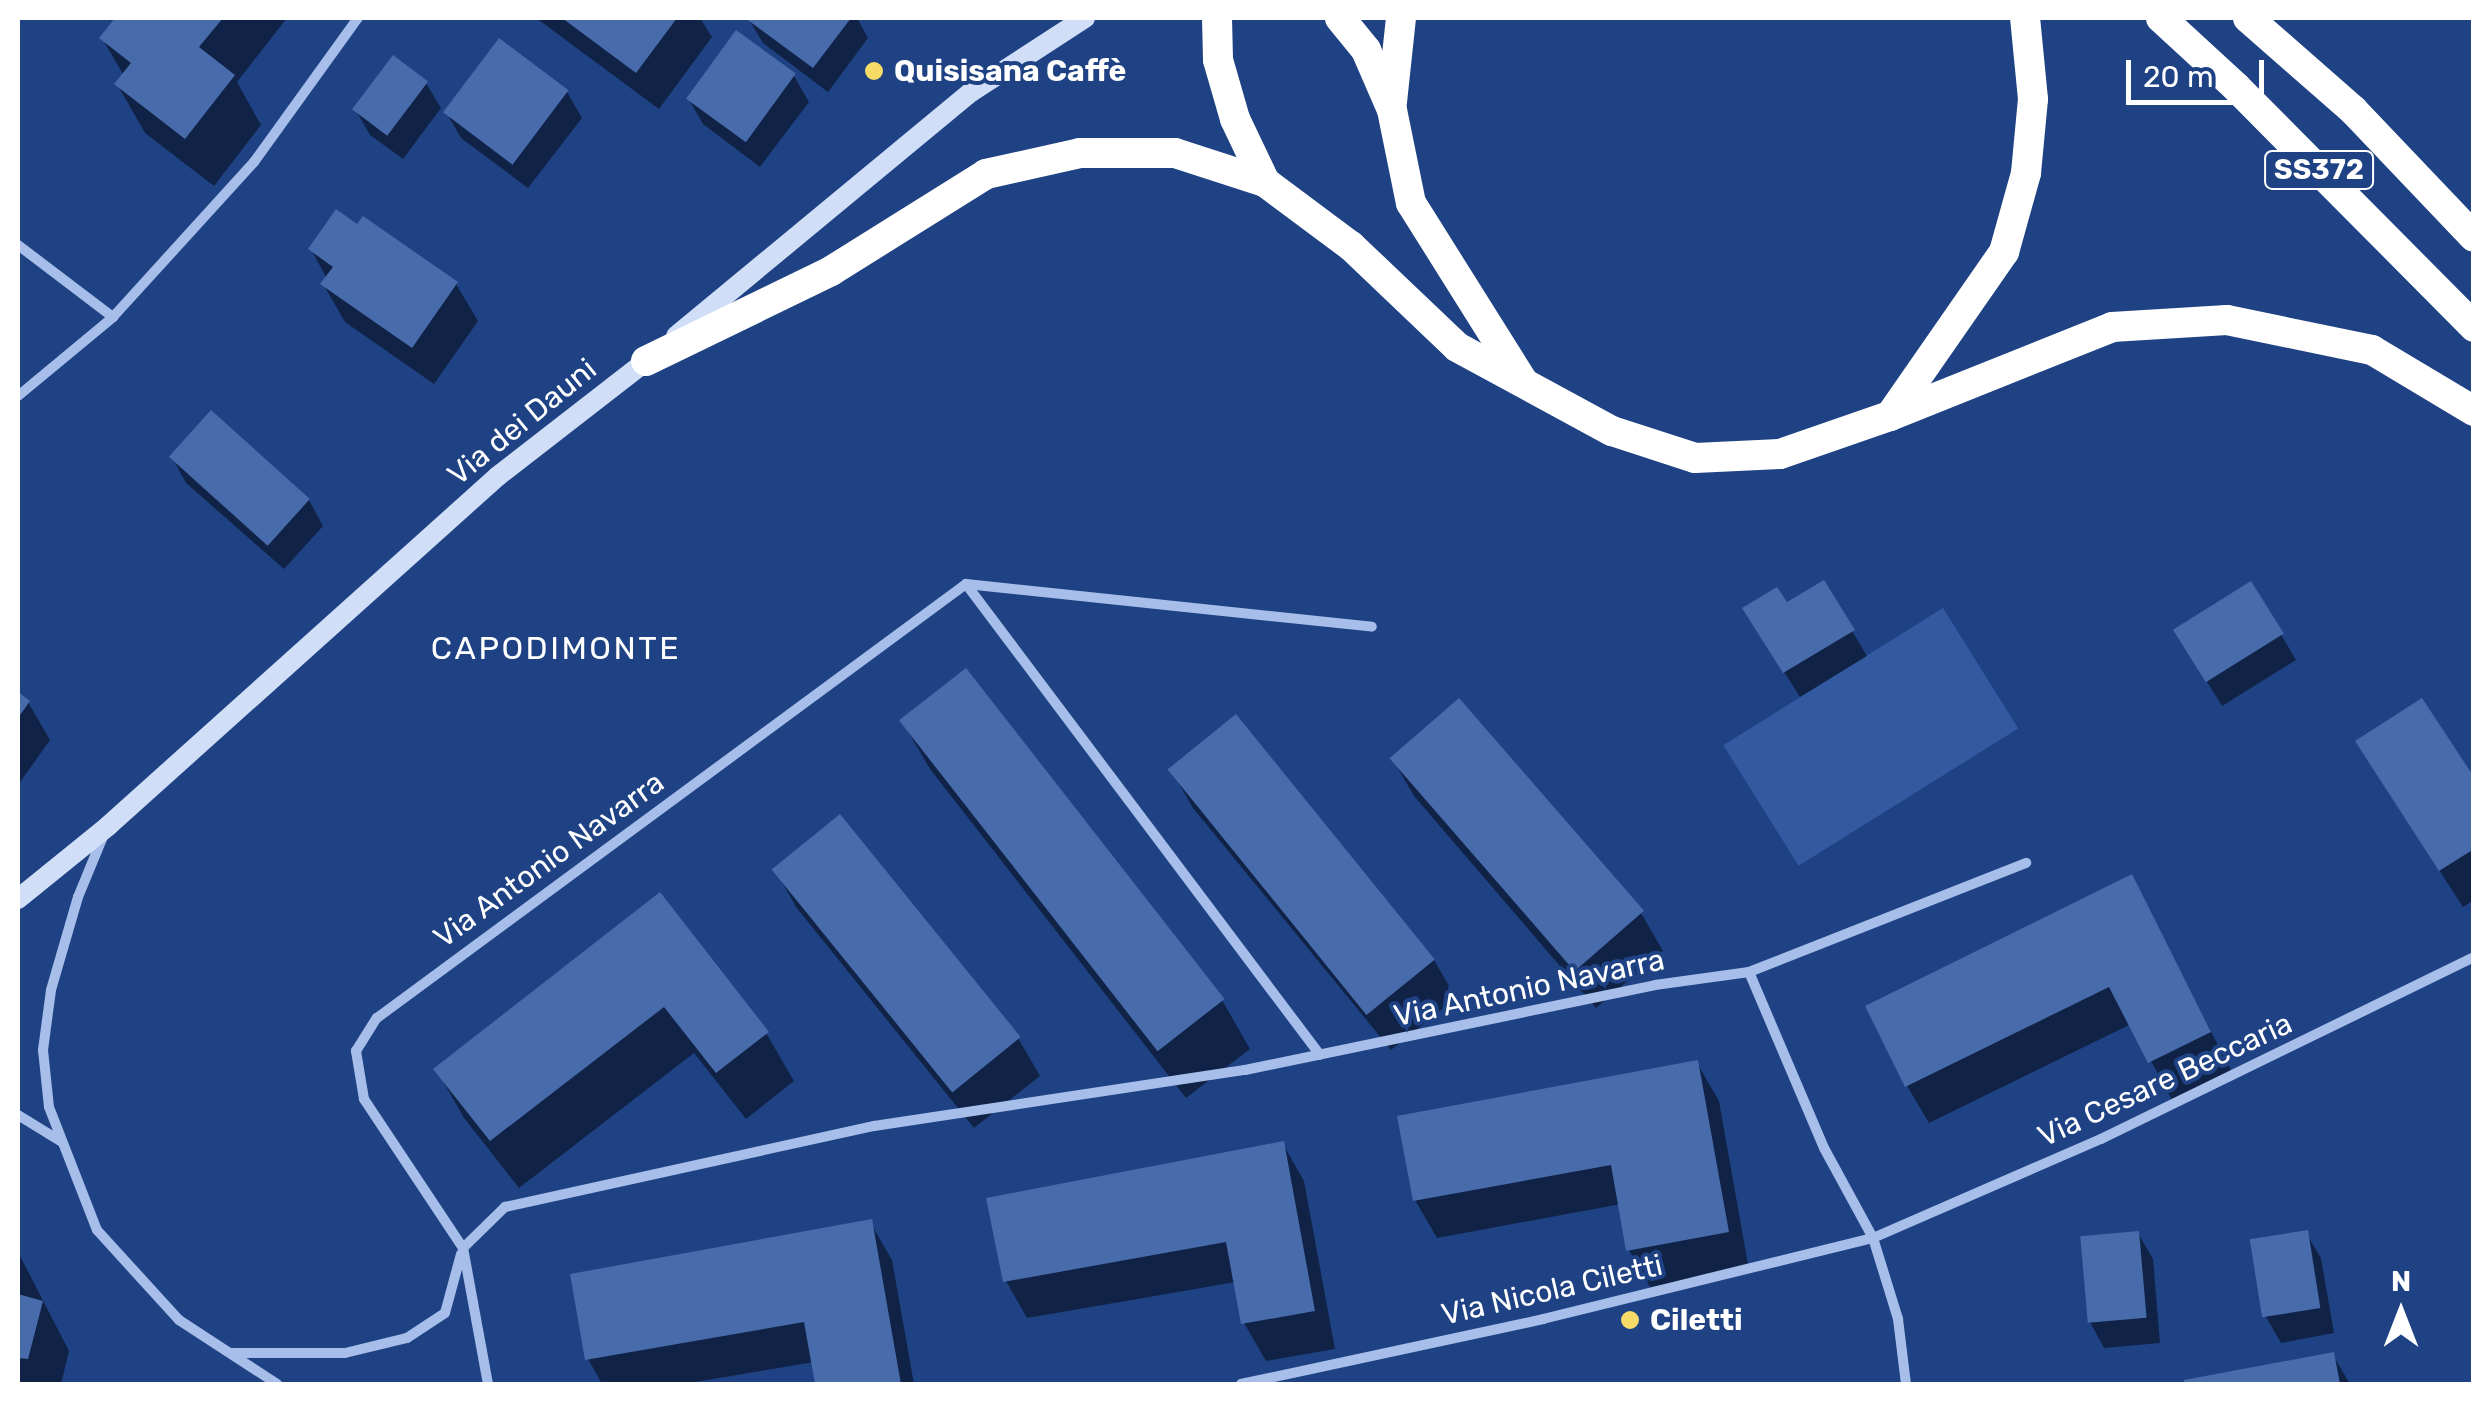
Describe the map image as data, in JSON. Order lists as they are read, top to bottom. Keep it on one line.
{"streets":{"highway":["SS372"],"main road":["Via dei Dauni"],"street":["Via Antonio Navarra","Via Cesare Beccaria","Via Nicola Ciletti"]},"crossings":[["Via Cesare Beccaria","Via Nicola Ciletti"]],"districts":["CAPODIMONTE"],"places":["Quisisana Caffè","Ciletti"],"scale_bar":"20 m","north":"top"}
